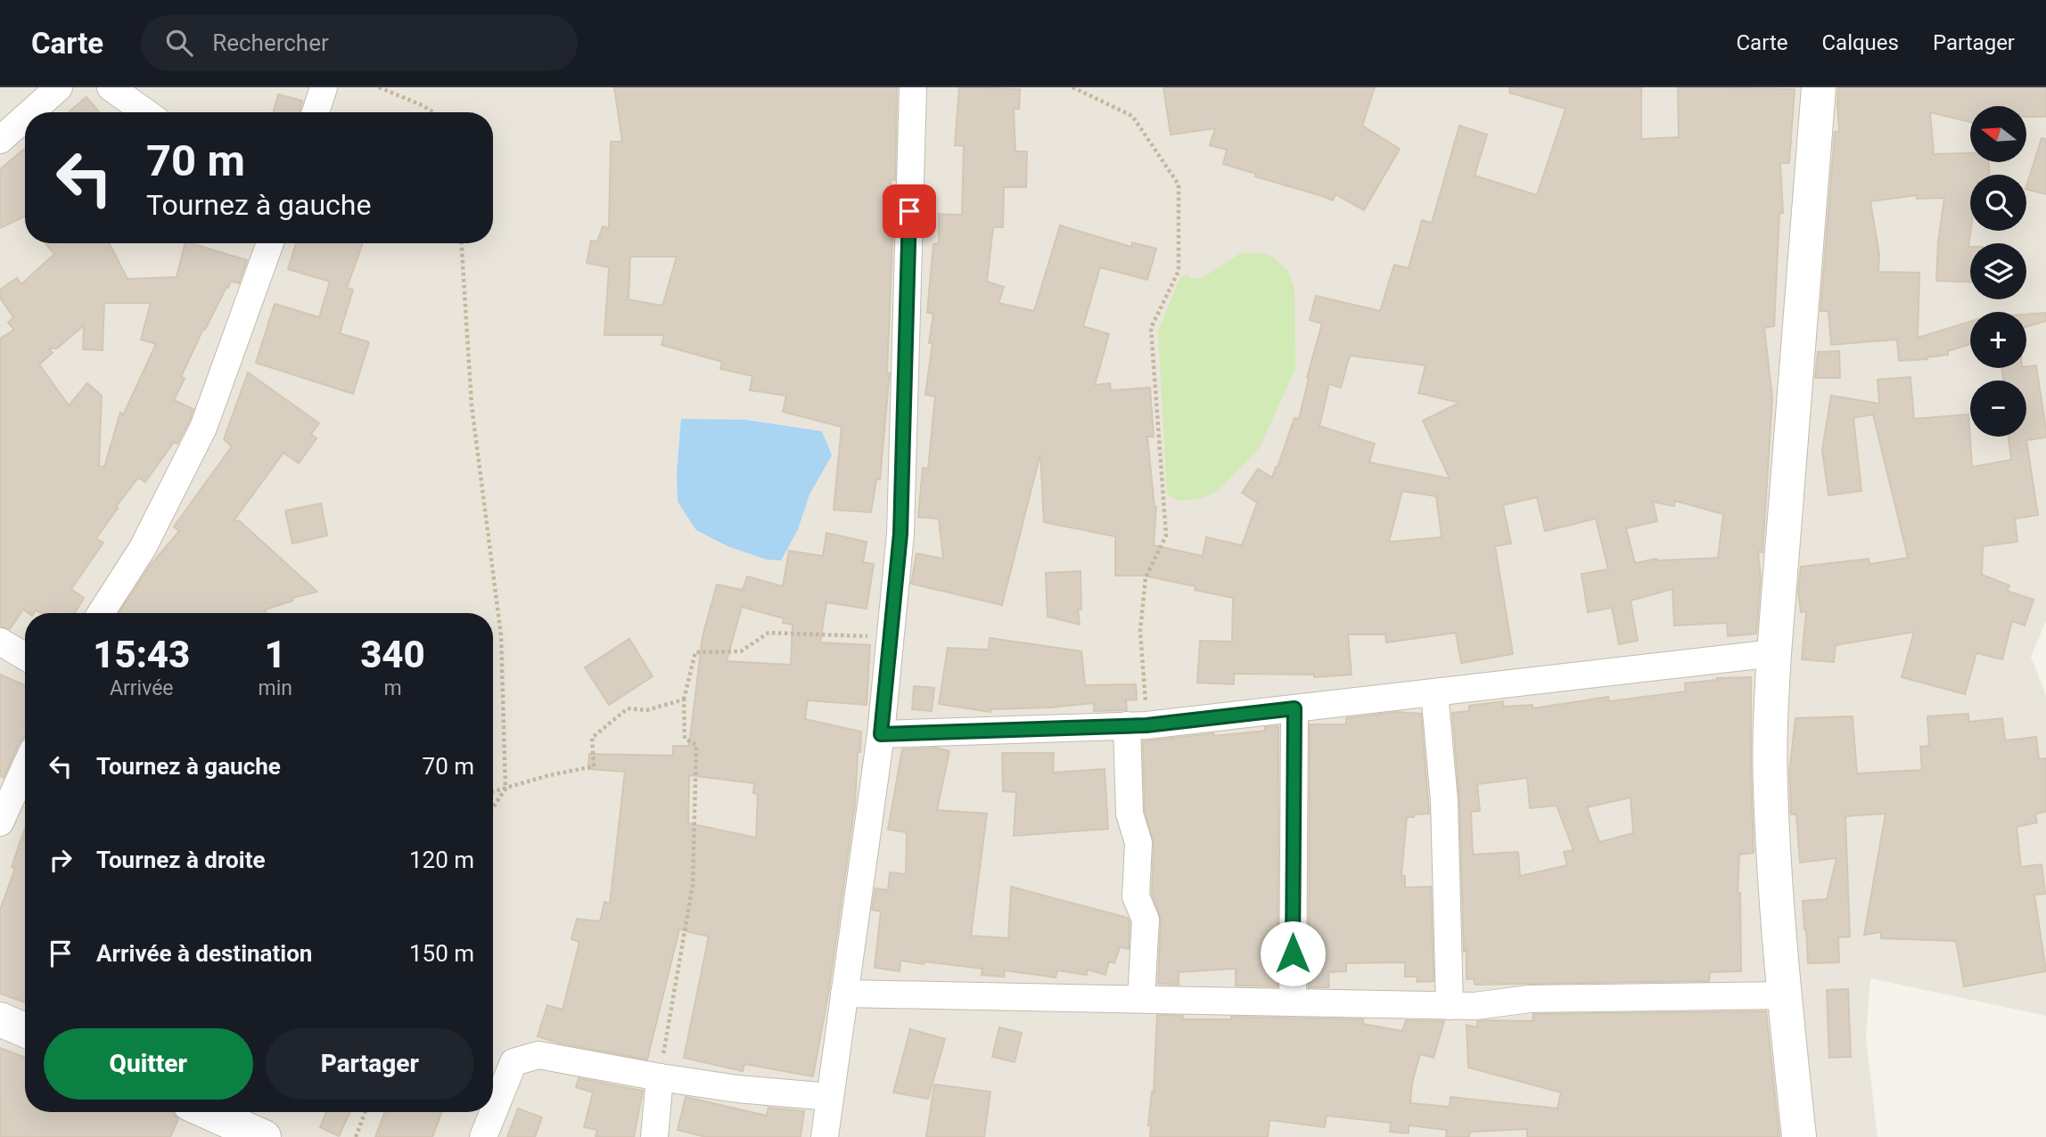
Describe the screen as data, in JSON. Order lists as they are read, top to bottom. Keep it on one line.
{"north":"left","page":{"header":"Carte","search":"Rechercher","nav":["Carte","Calques","Partager"],"map_buttons":["+","−"],"turn":["70 m","Tournez à gauche"],"eta":["15:43","Arrivée","1","min","340","m"],"list":[{"name":"Tournez à gauche","value":"70 m"},{"name":"Tournez à droite","value":"120 m"},{"name":"Arrivée à destination","value":"150 m"}],"buttons":["Quitter","Partager"]}}
